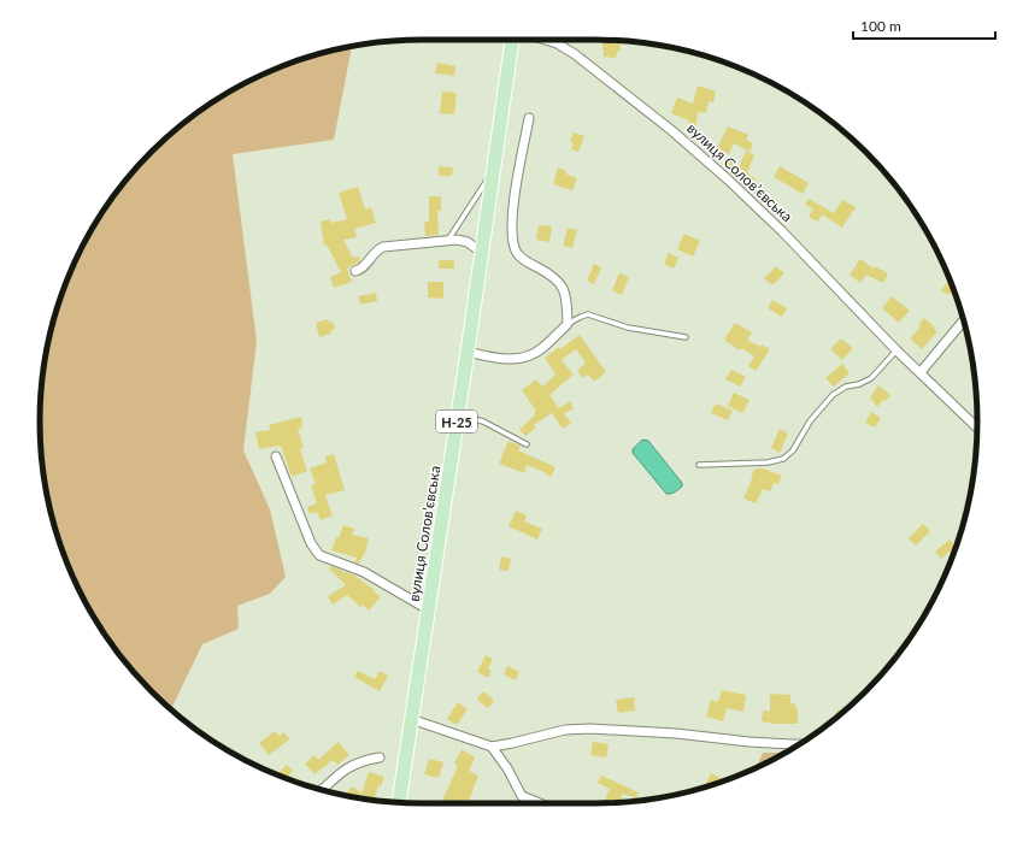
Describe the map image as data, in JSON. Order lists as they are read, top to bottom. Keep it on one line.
{"streets":{"main road":["вулиця Соловʼєвська","Н-25"]},"scale_bar":"100 m"}
